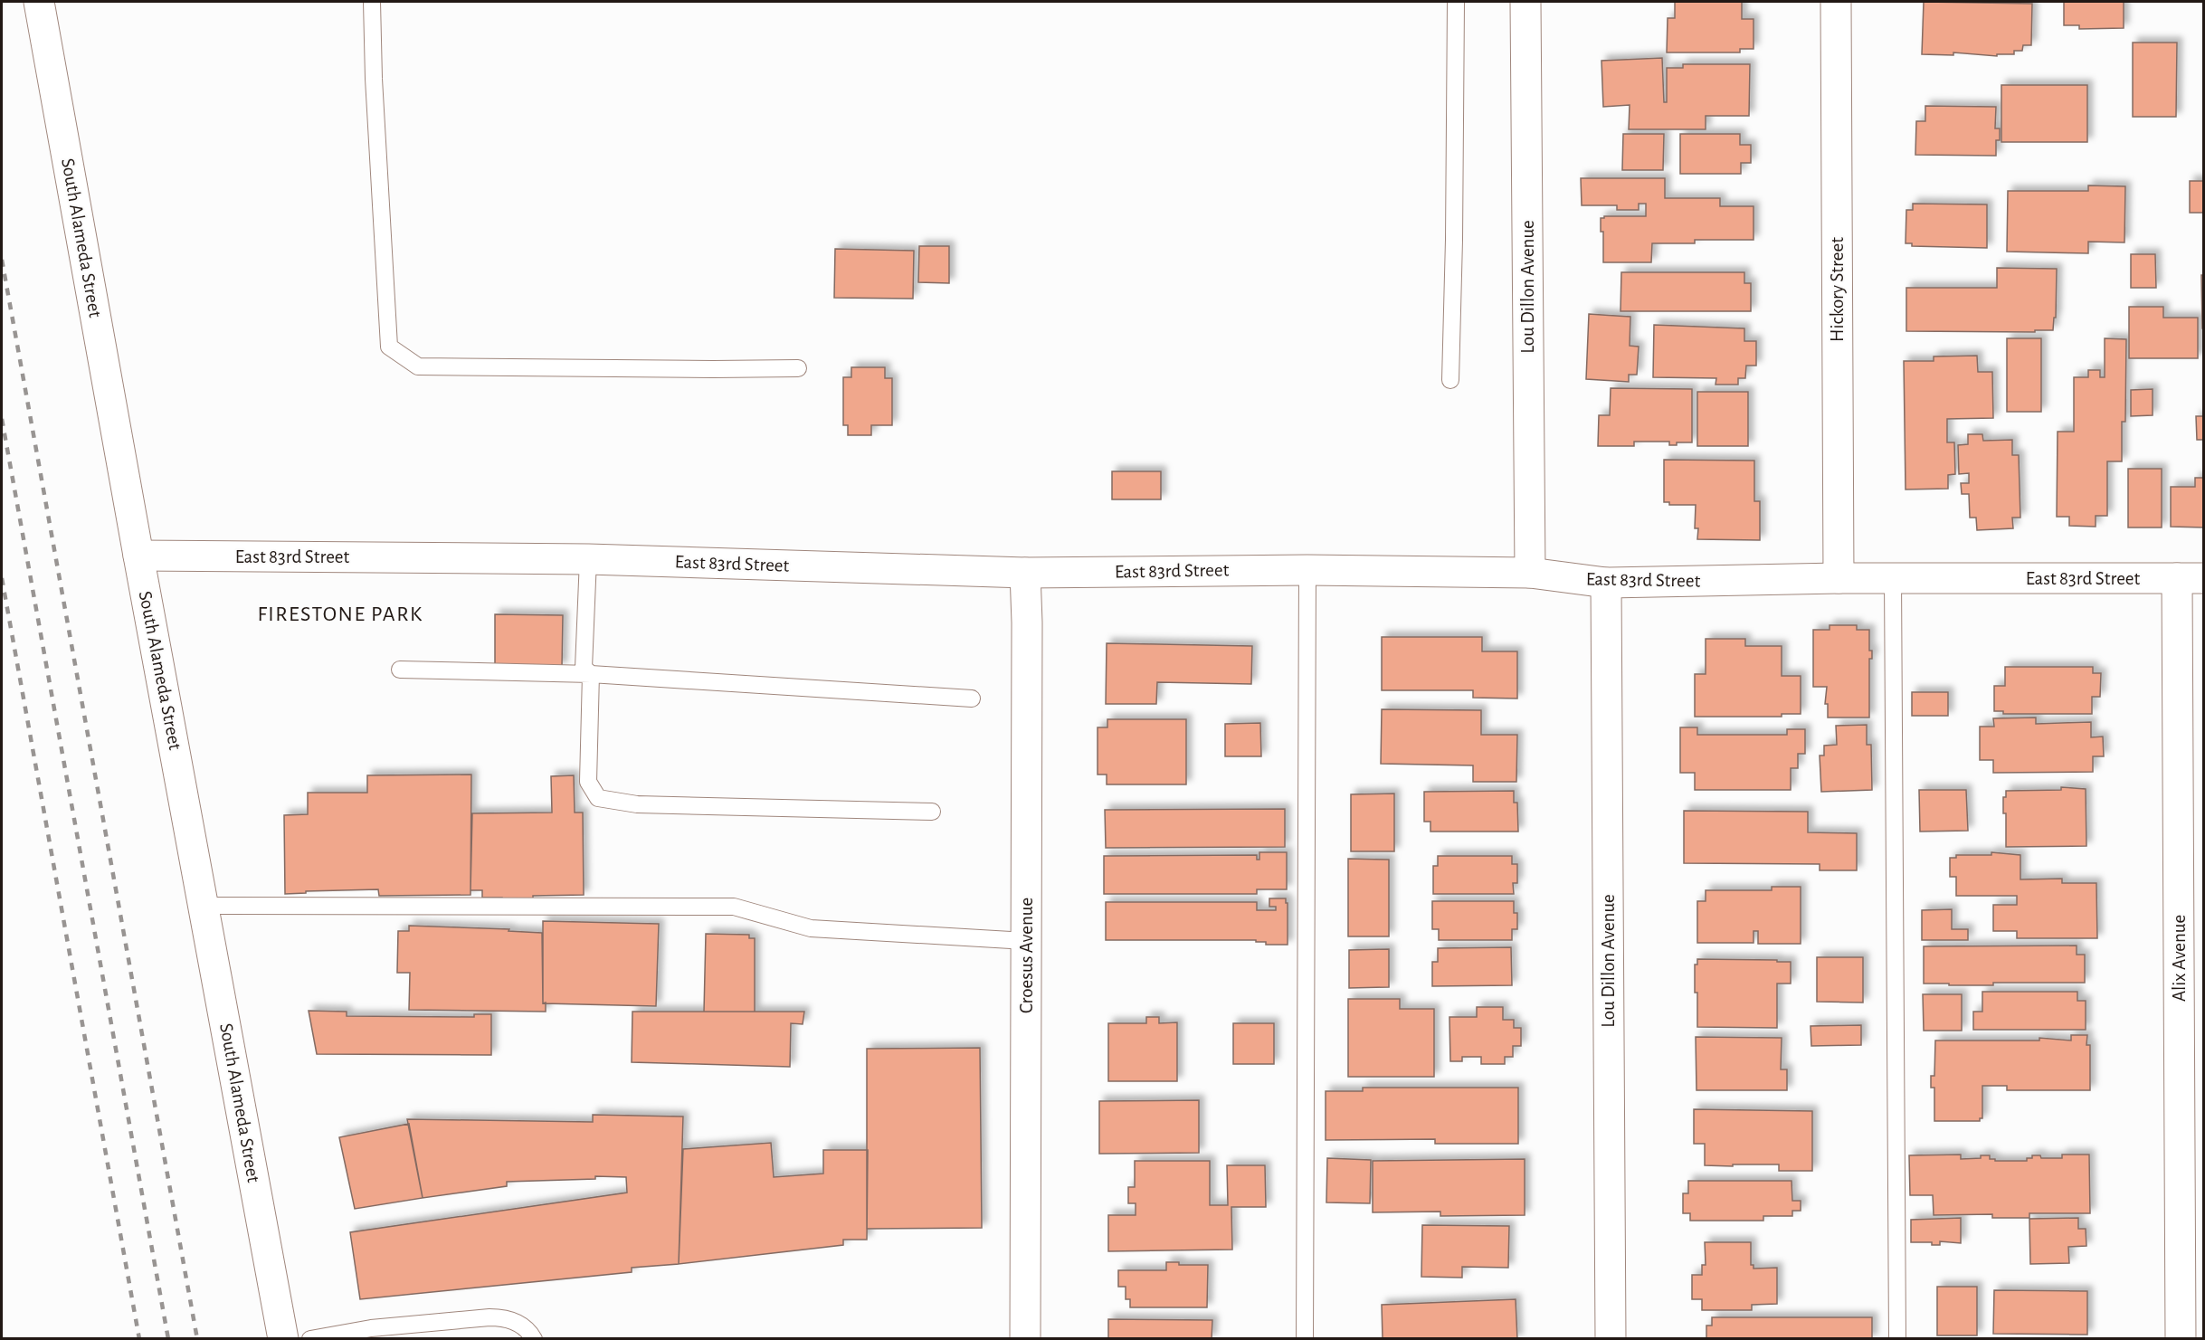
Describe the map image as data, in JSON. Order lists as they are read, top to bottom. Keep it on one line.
{"streets":{"street":["South Alameda Street","Lou Dillon Avenue","Hickory Street","East 83rd Street","Croesus Avenue","Alix Avenue"]},"crossings":[["South Alameda Street","East 83rd Street"],["Lou Dillon Avenue","East 83rd Street"],["Hickory Street","East 83rd Street"],["East 83rd Street","Croesus Avenue"],["East 83rd Street","Alix Avenue"]],"districts":["FIRESTONE PARK"]}
